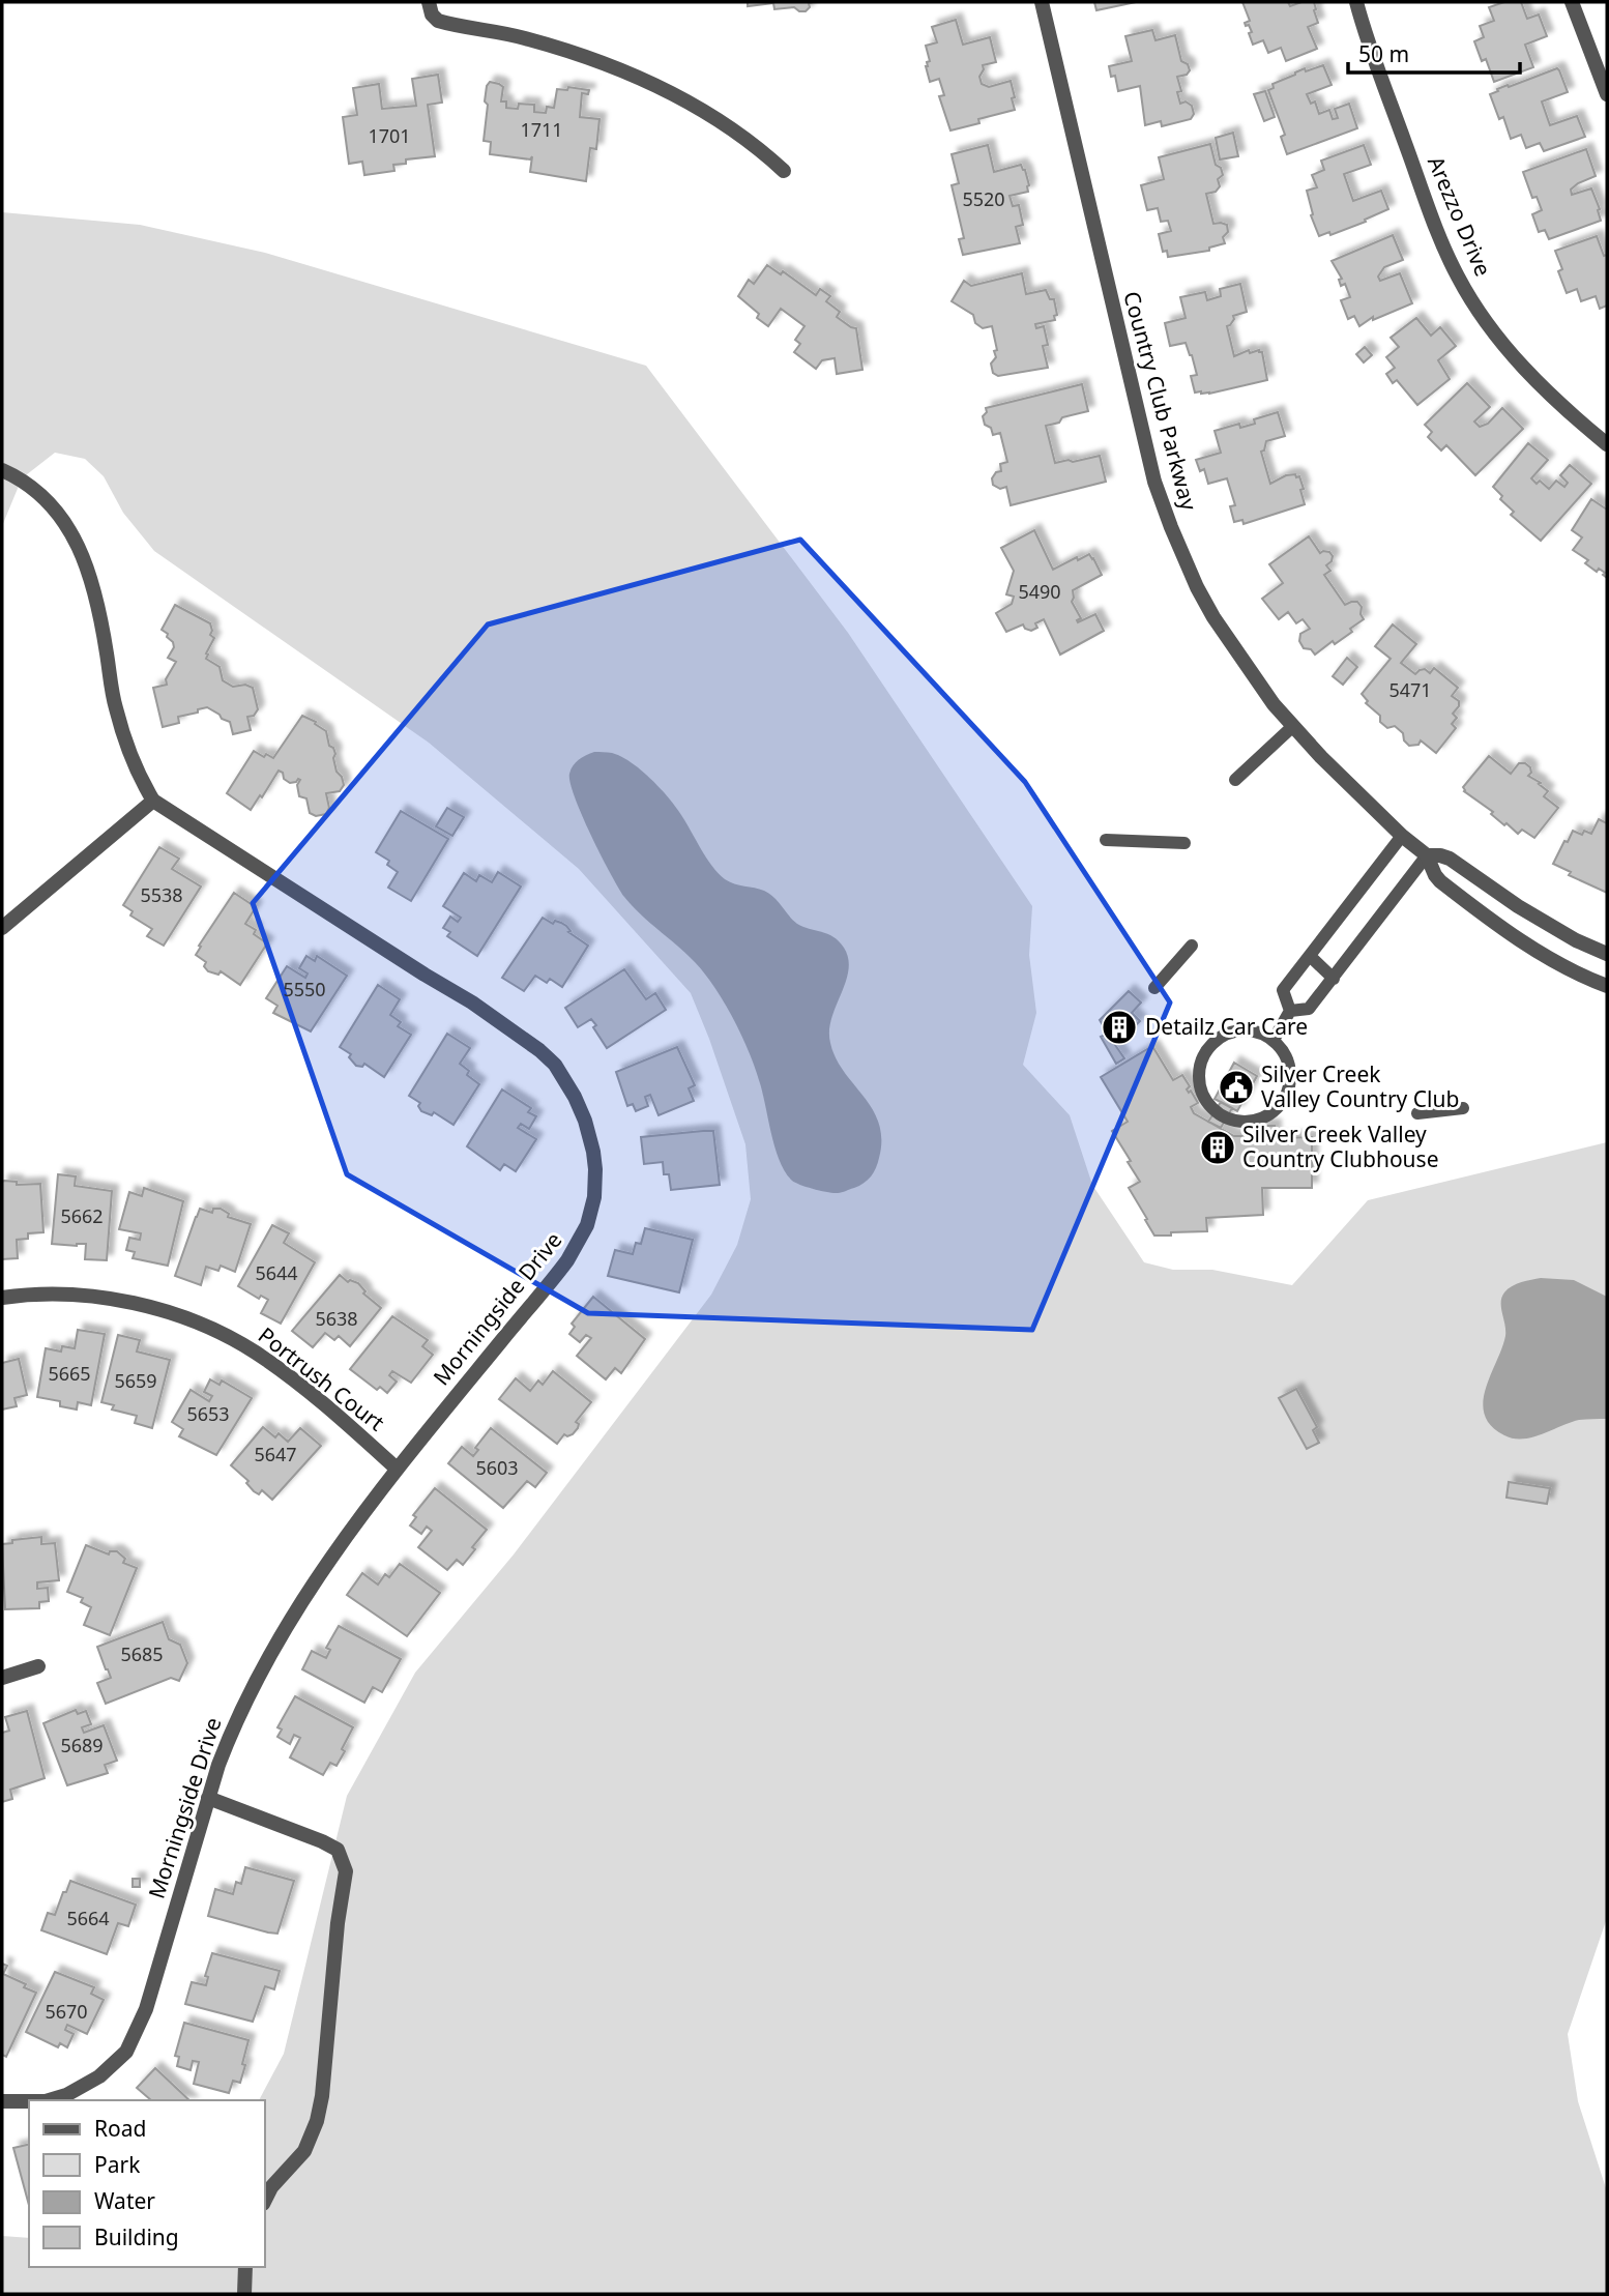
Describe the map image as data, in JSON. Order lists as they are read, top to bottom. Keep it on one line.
{"streets":{"street":["Arezzo Drive","Country Club Parkway","Morningside Drive","Portrush Court"]},"crossings":[["Morningside Drive","Portrush Court"]],"places":{"building":["Detailz Car Care","Silver Creek Valley Country Clubhouse"],"public building":["Silver Creek Valley Country Club"]},"house_numbers":["1711","1701","5520","5490","5471","5538","5550","5662","5644","5638","5665","5659","5653","5647","5603","5685","5689","5664","5670"],"legend":["Road","Park","Water","Building"],"scale_bar":"50 m"}
